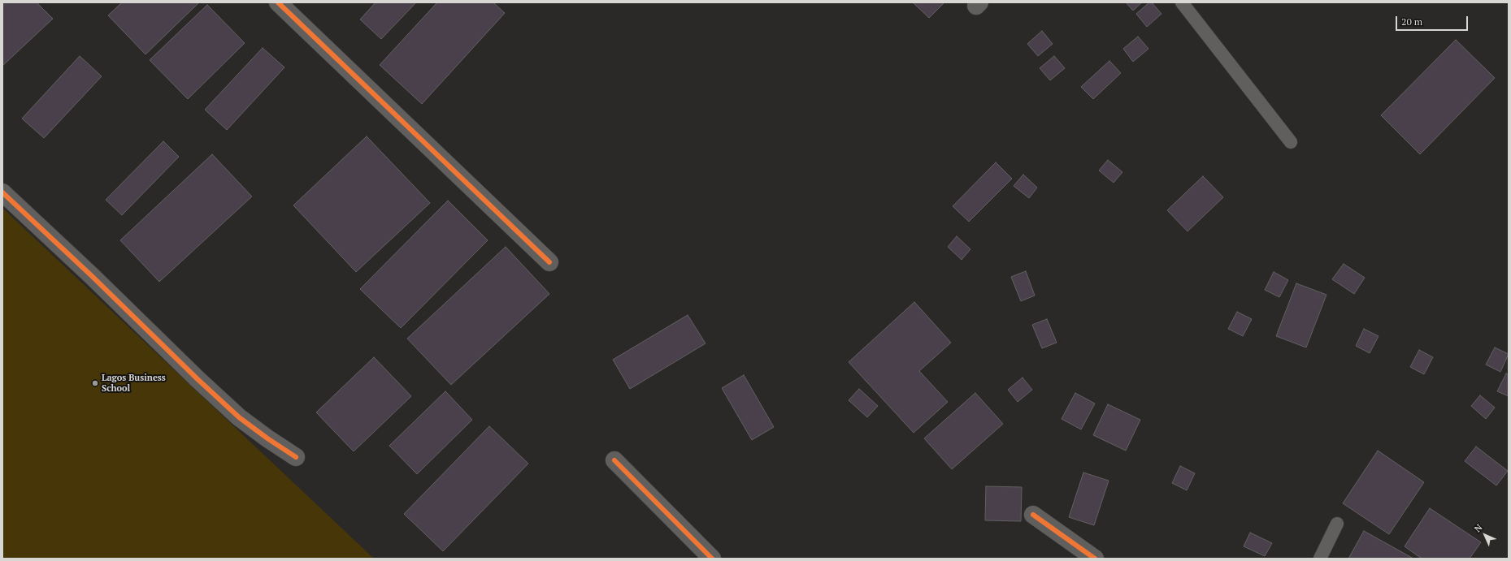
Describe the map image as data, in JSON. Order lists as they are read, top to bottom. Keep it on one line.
{"places":["Lagos Business School"],"scale_bar":"20 m","north":"top left"}
